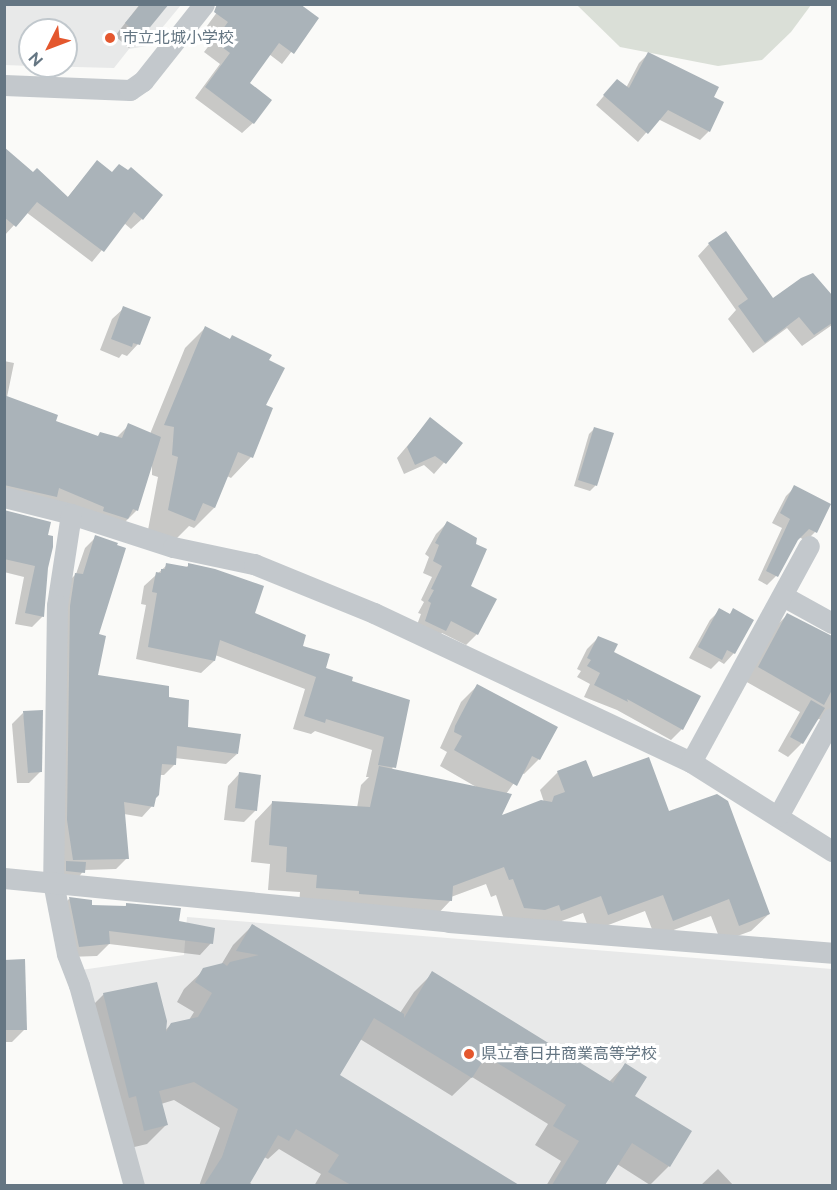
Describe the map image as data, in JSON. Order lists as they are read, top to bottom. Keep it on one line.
{"places":["市立北城小学校","県立春日井商業高等学校"],"north":"bottom left"}
